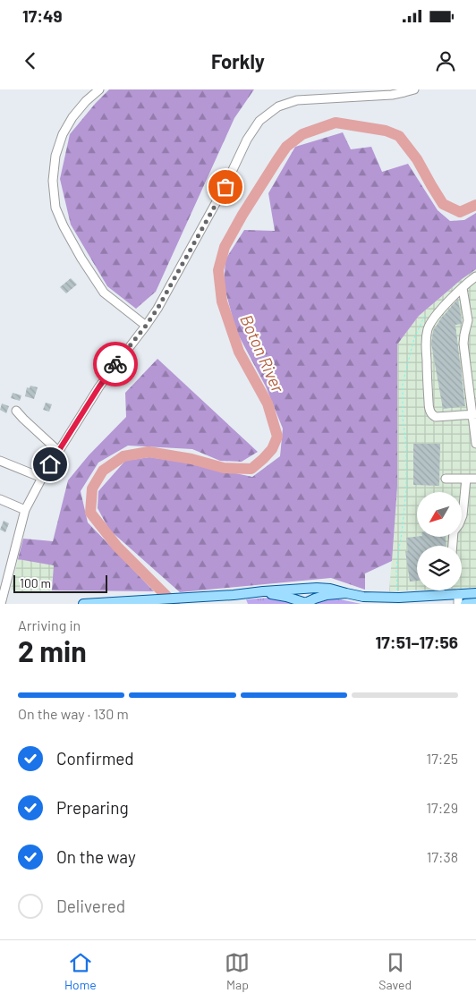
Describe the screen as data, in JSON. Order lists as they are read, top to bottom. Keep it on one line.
{"water":["Boton River"],"scale_bar":"100 m","north":"bottom left","page":{"status":"17:49","header":"Forkly","scale":"100 m","heading":["2 min","Arriving in","17:51–17:56"],"bar":"On the way · 130 m","list":[["Confirmed","17:25"],["Preparing","17:29"],["On the way","17:38"],"Delivered"],"tabs":["Home","Map","Saved"]}}
